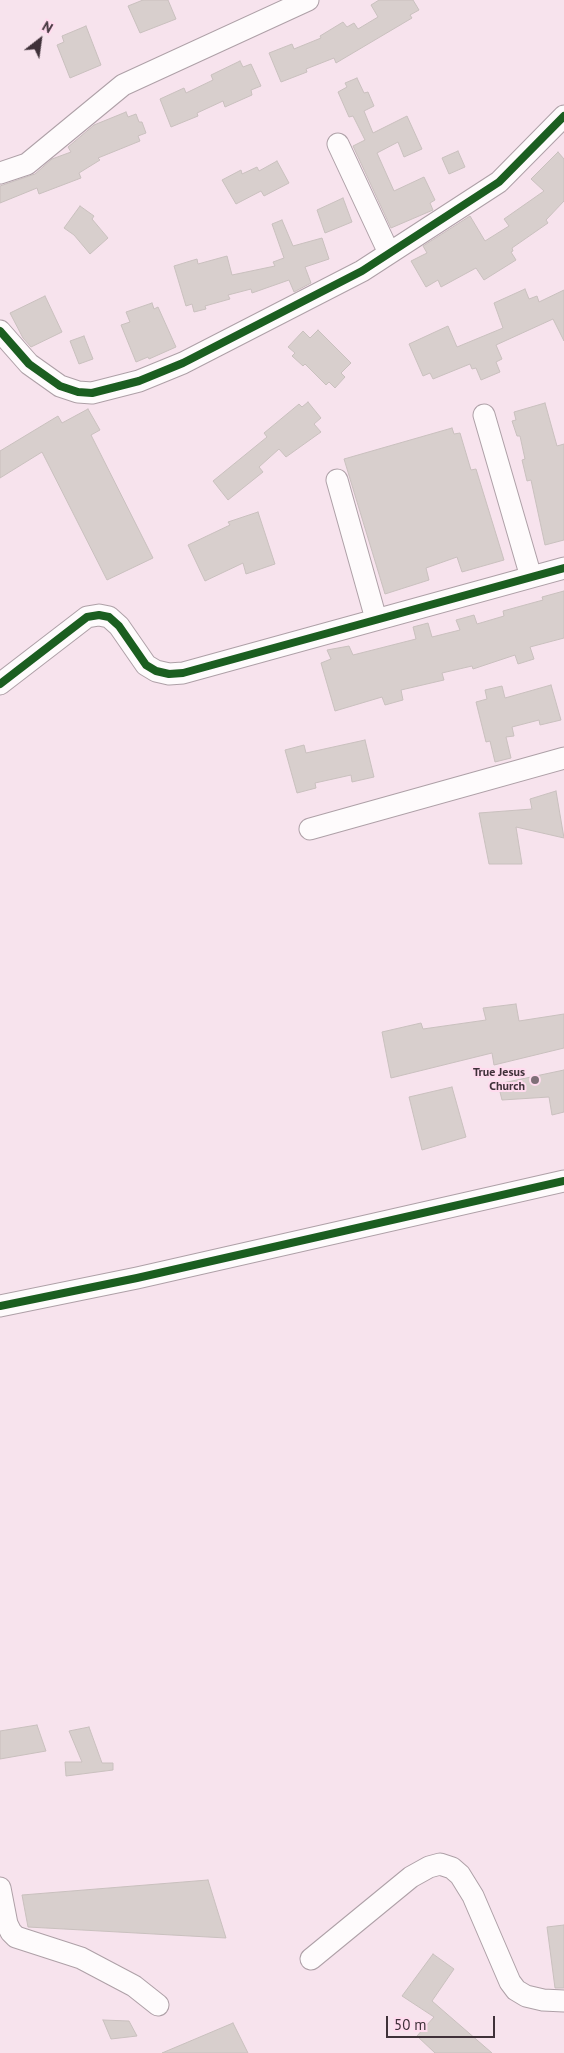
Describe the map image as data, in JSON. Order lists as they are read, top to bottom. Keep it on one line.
{"places":["True Jesus Church"],"scale_bar":"50 m","north":"top right"}
